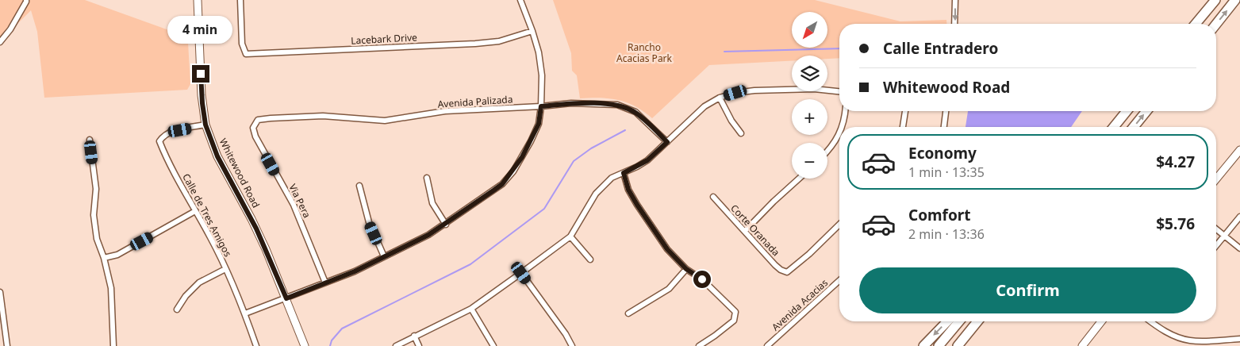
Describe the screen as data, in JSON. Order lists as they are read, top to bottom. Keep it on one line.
{"streets":{"main road":["Whitewood Road"],"street":["Lacebark Drive","Avenida Palizada","Via Pera","Calle de Tres Amigos","Corte Oranada","Avenida Acacias"]},"crossings":[["Avenida Palizada","Via Pera"],["Whitewood Road","Calle de Tres Amigos"]],"parks":["Rancho Acacias Park"],"north":"bottom left","page":{"map_buttons":["+","−"],"bubble":"4 min","banner":["Calle Entradero","Whitewood Road"],"list":[{"name":"Economy","note":"1 min · 13:35","value":"$4.27"},{"name":"Comfort","note":"2 min · 13:36","value":"$5.76"}],"buttons":"Confirm"}}
